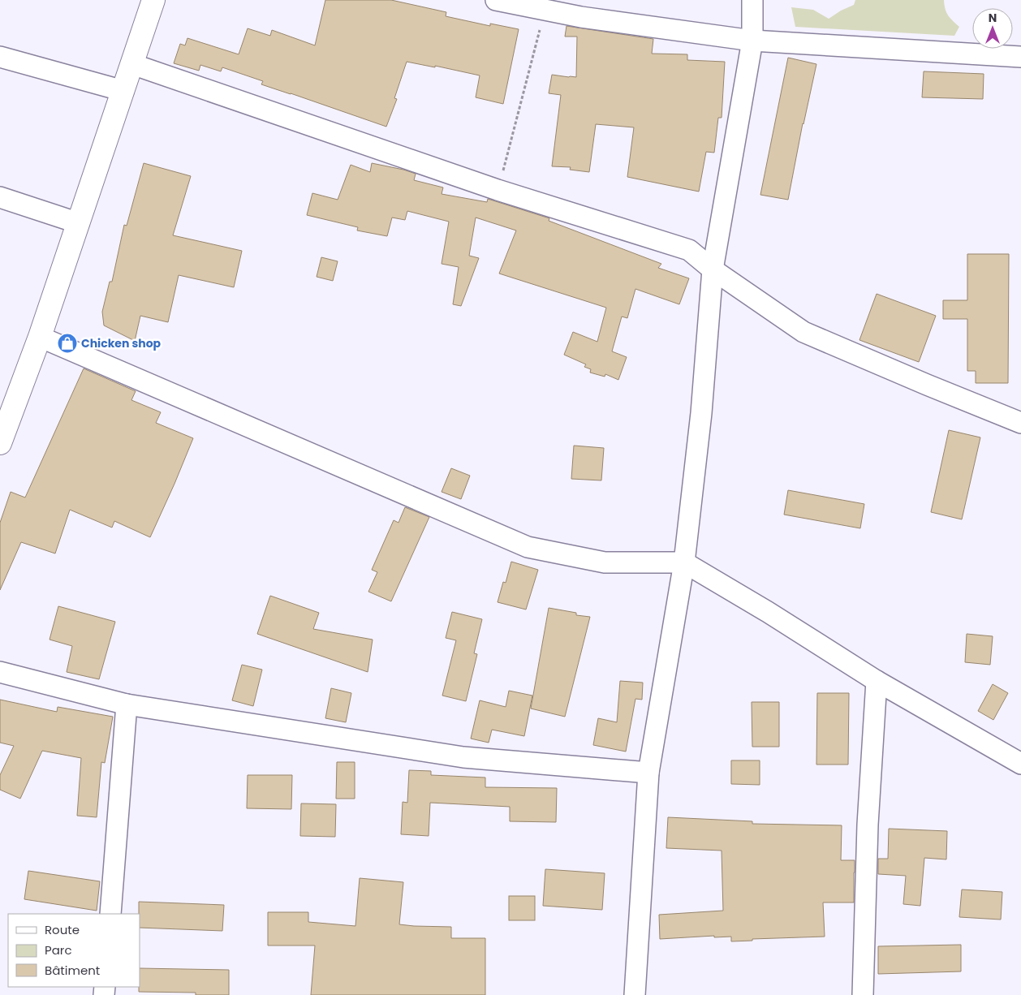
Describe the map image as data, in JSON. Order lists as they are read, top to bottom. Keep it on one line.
{"places":{"shop":["Chicken shop"]},"legend":["Route","Parc","Bâtiment"],"north":"top"}
